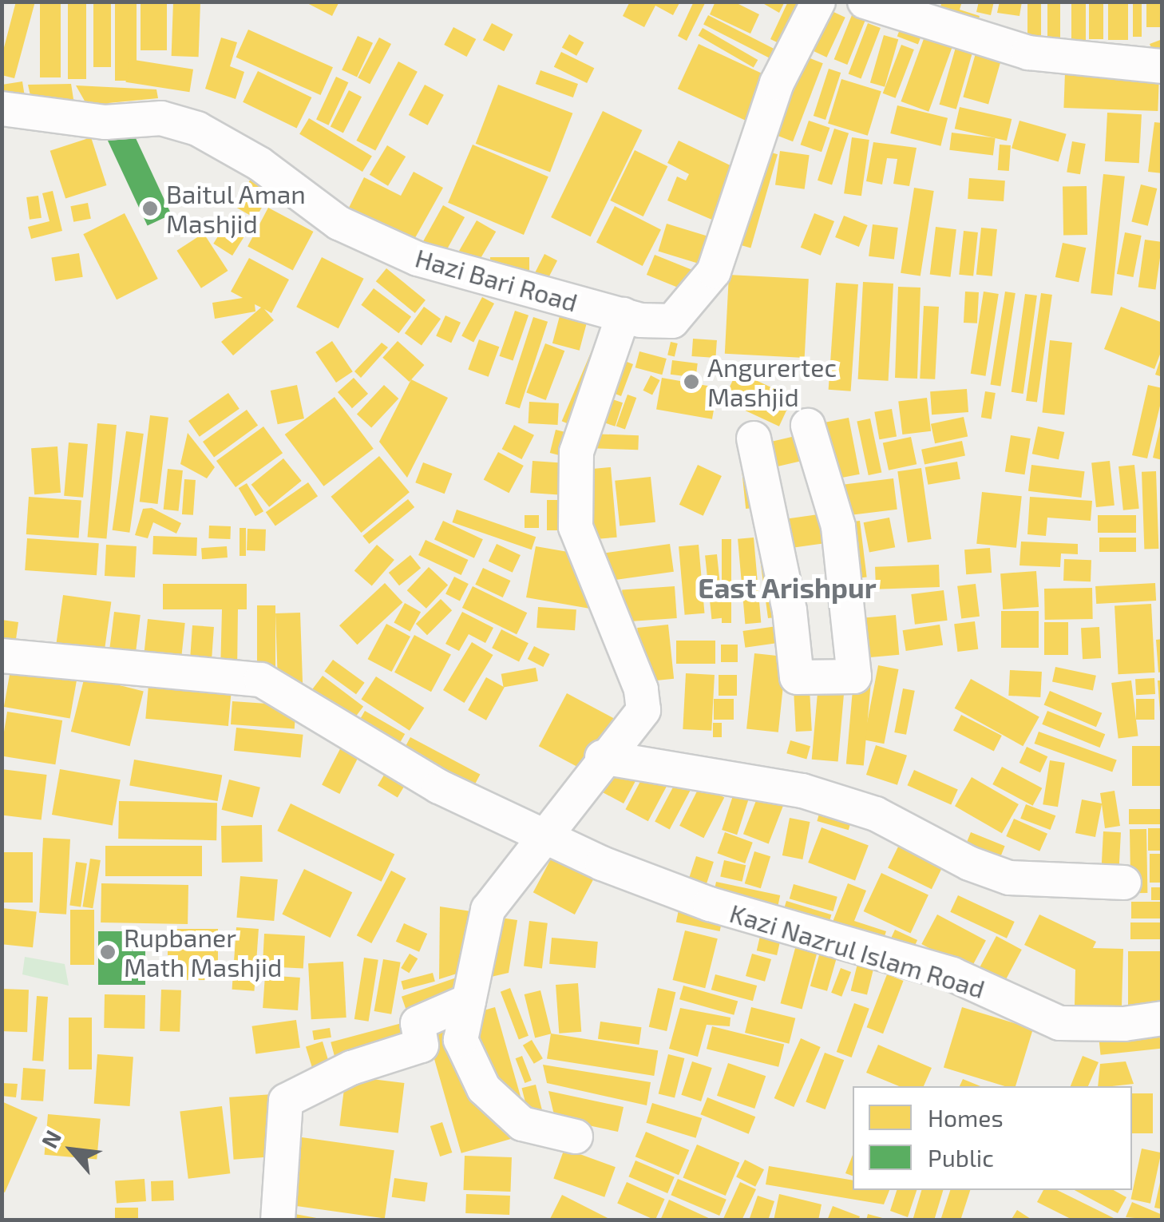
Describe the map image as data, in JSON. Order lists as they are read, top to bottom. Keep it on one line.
{"streets":{"street":["Hazi Bari Road","Kazi Nazrul Islam Road"]},"districts":["East Arishpur"],"places":["Baitul Aman Mashjid","Angurertec Mashjid","Rupbaner Math Mashjid"],"legend":["Homes","Public"],"north":"top left"}
